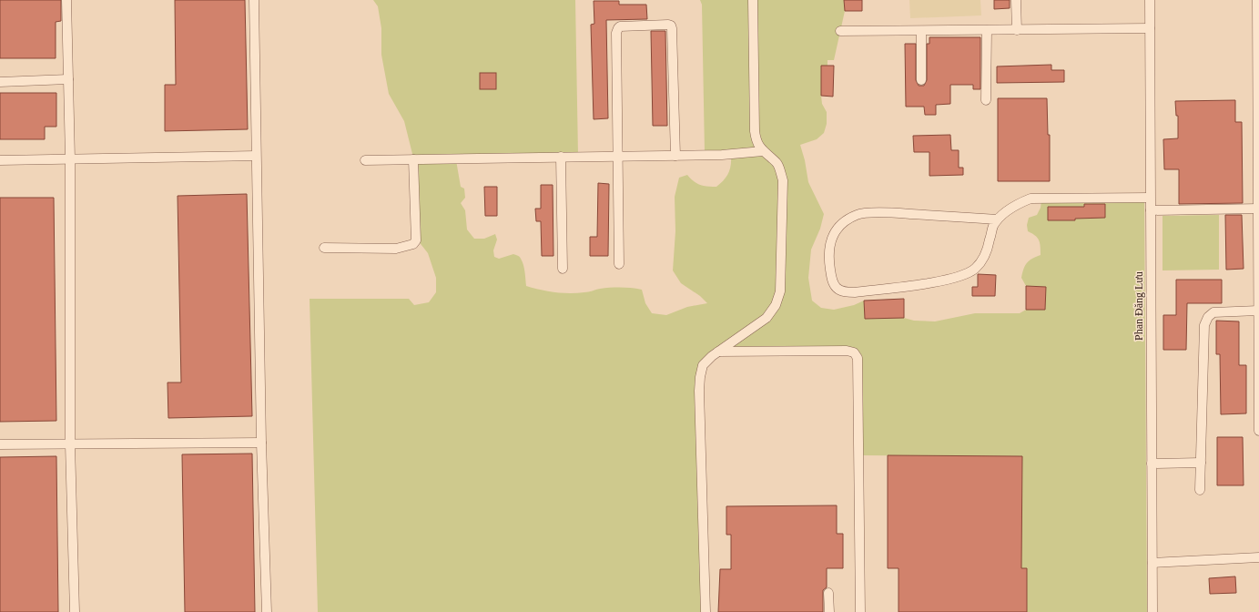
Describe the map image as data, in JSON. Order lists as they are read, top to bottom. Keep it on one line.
{"streets":{"street":["Phan Đăng Lưu"]}}
